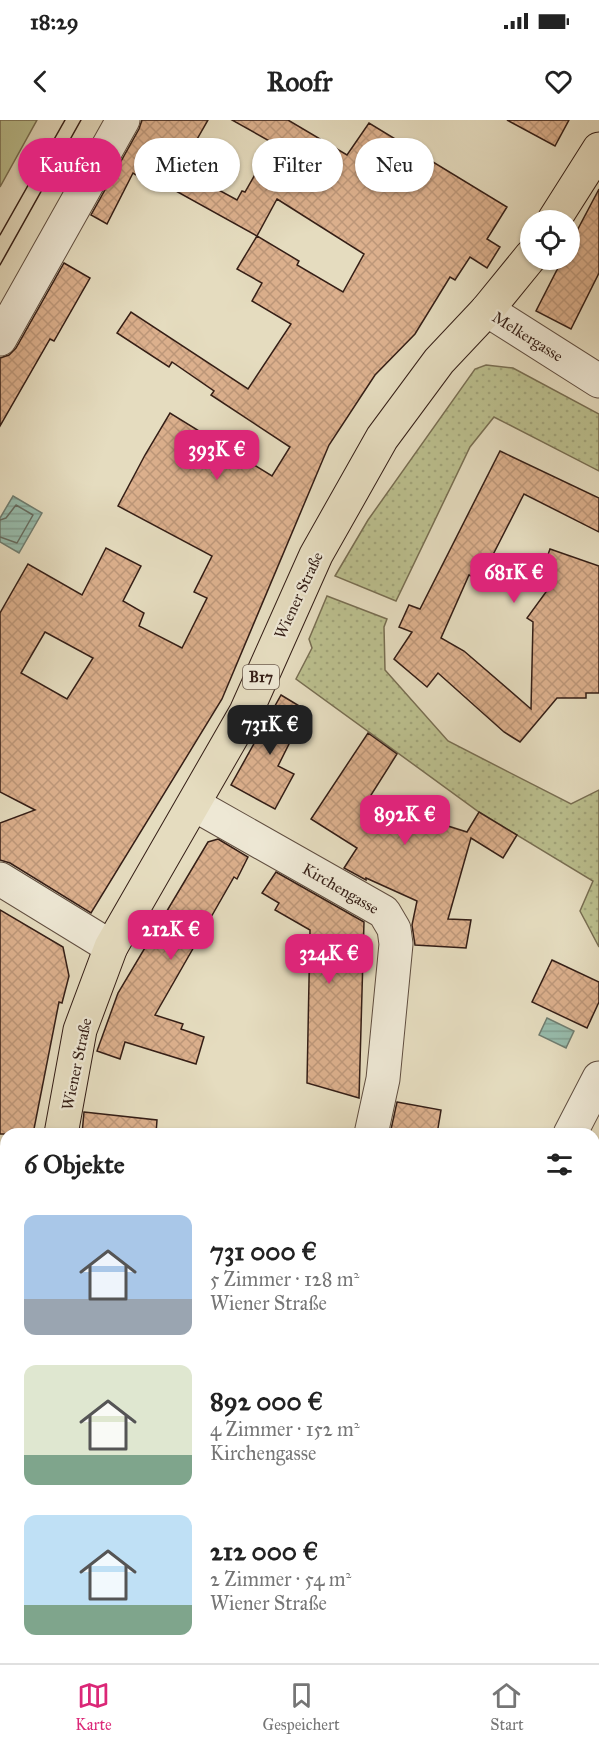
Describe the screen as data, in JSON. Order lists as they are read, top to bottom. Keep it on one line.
{"streets":{"main road":["Wiener Straße","B17"],"street":["Melkergasse","Kirchengasse"]},"crossings":[["Melkergasse","Wiener Straße"],["Wiener Straße","Kirchengasse"]],"page":{"status":"18:29","header":"Roofr","chip":["Kaufen","Mieten","Filter","Neu"],"price":["393K €","681K €","731K €","892K €","212K €","324K €"],"heading":"6 Objekte","list":[{"name":"731 000 €","note":"5 Zimmer · 128 m² · Wiener Straße"},{"name":"892 000 €","note":"4 Zimmer · 152 m² · Kirchengasse"},{"name":"212 000 €","note":"2 Zimmer · 54 m² · Wiener Straße"}],"tabs":["Karte","Gespeichert","Start"]}}
